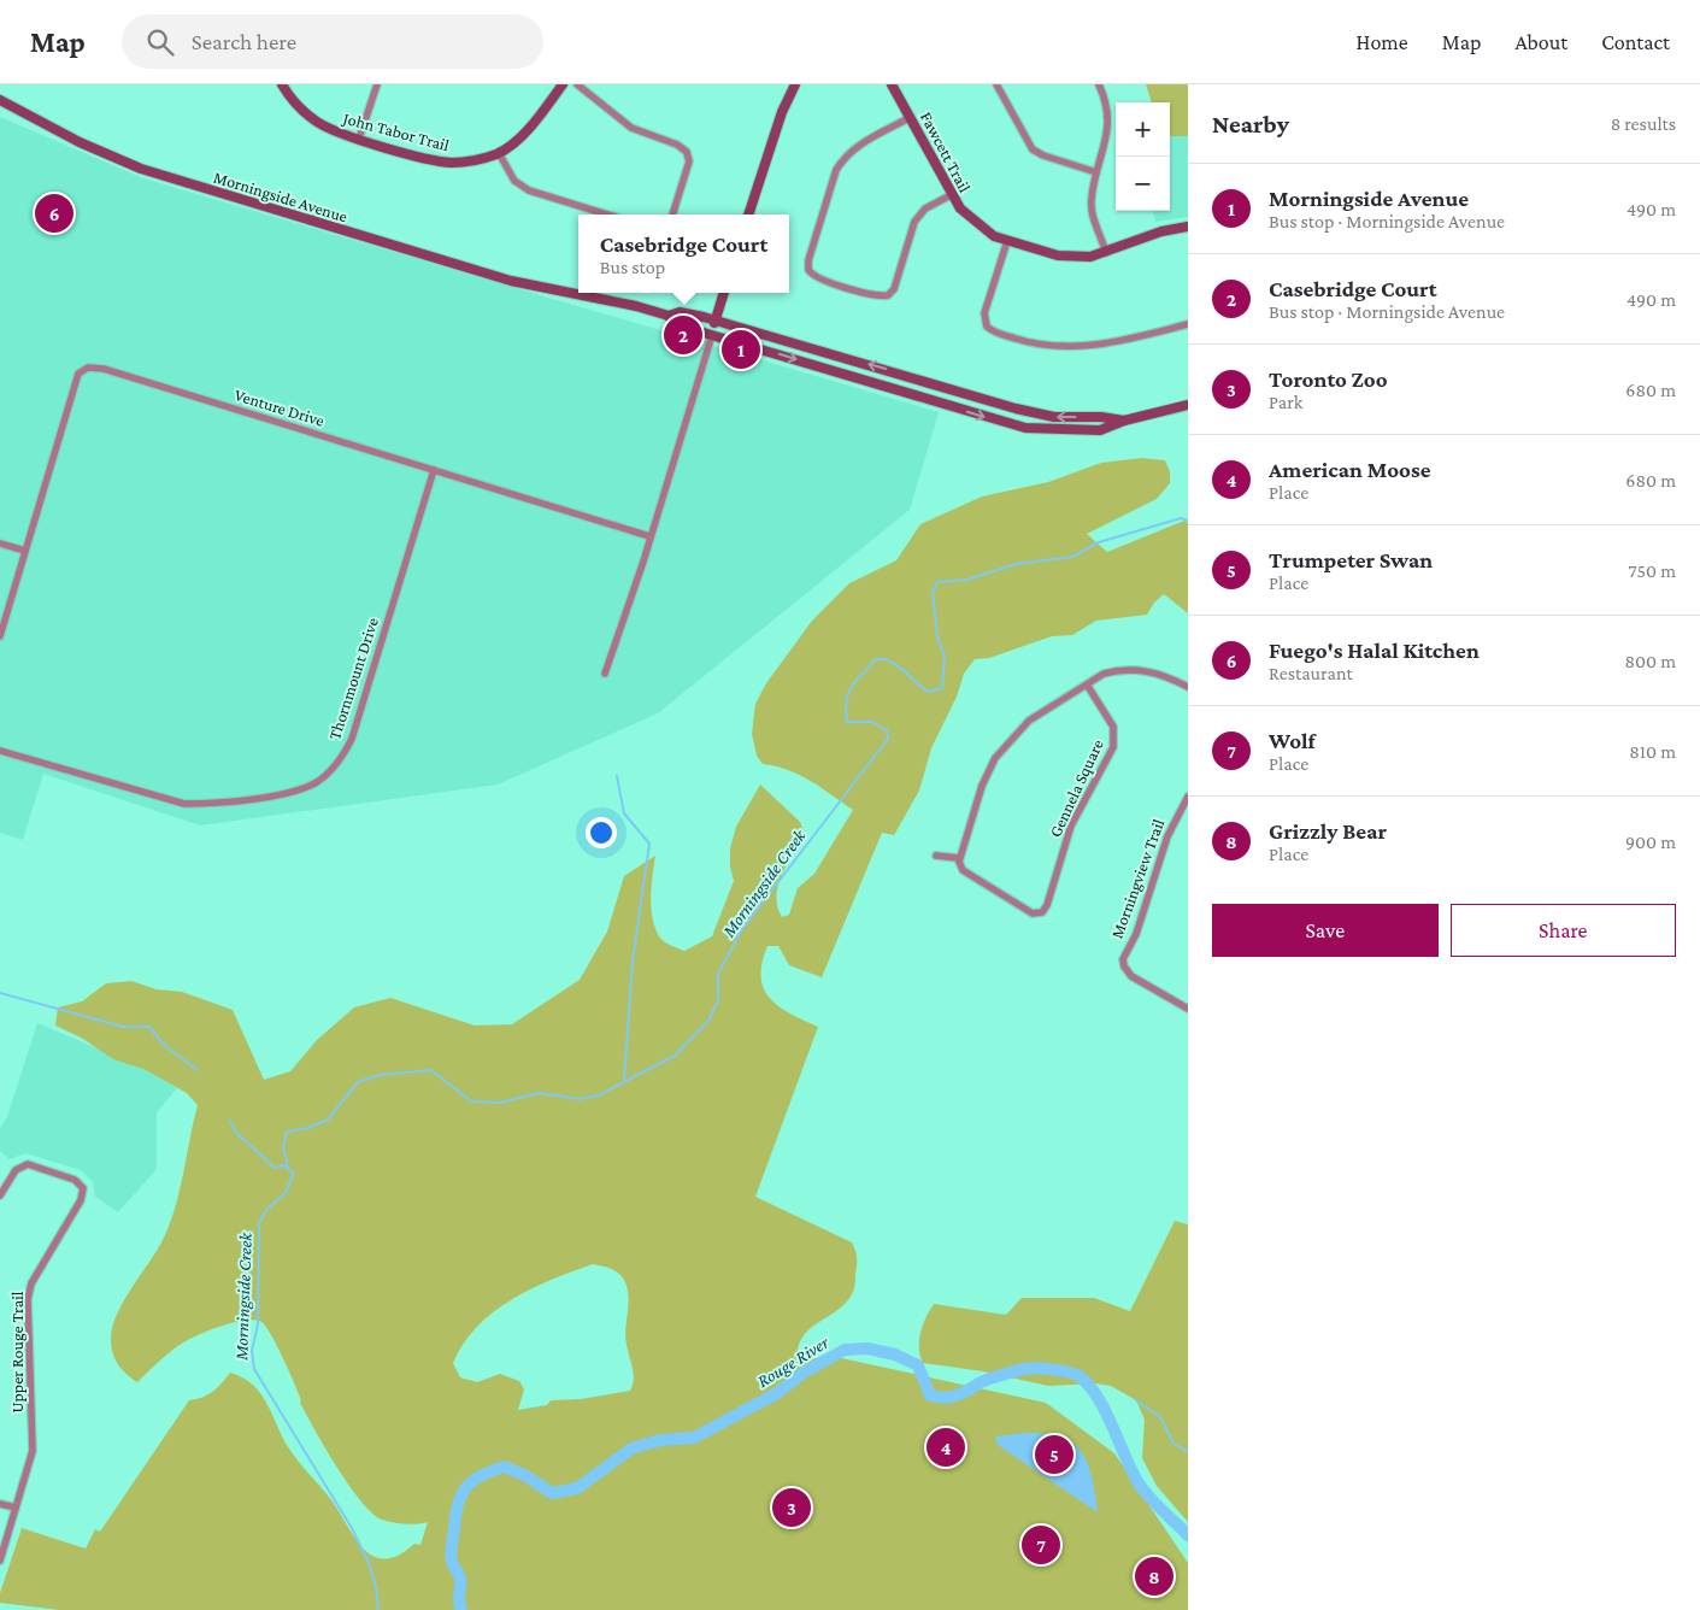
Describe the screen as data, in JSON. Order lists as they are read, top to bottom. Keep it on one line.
{"streets":{"main road":["John Tabor Trail","Fawcett Trail","Morningside Avenue"],"street":["Venture Drive","Thornmount Drive","Gennela Square","Morningview Trail","Upper Rouge Trail"]},"crossings":[["Venture Drive","Thornmount Drive"]],"water":["Morningside Creek","Rouge River"],"page":{"header":"Map","search":"Search here","nav":["Home","Map","About","Contact"],"heading":["Nearby","8 results"],"map_buttons":["+","−"],"list":[{"mark":"1","name":"Morningside Avenue","note":"Bus stop · Morningside Avenue","value":"490 m"},{"mark":"2","name":"Casebridge Court","note":"Bus stop · Morningside Avenue","value":"490 m"},{"mark":"3","name":"Toronto Zoo","note":"Park","value":"680 m"},{"mark":"4","name":"American Moose","note":"Place","value":"680 m"},{"mark":"5","name":"Trumpeter Swan","note":"Place","value":"750 m"},{"mark":"6","name":"Fuego's Halal Kitchen","note":"Restaurant","value":"800 m"},{"mark":"7","name":"Wolf","note":"Place","value":"810 m"},{"mark":"8","name":"Grizzly Bear","note":"Place","value":"900 m"}],"pins":["6","2","1","4","5","3","7","8"],"popup":["Casebridge Court","Bus stop"],"buttons":["Save","Share"]}}
